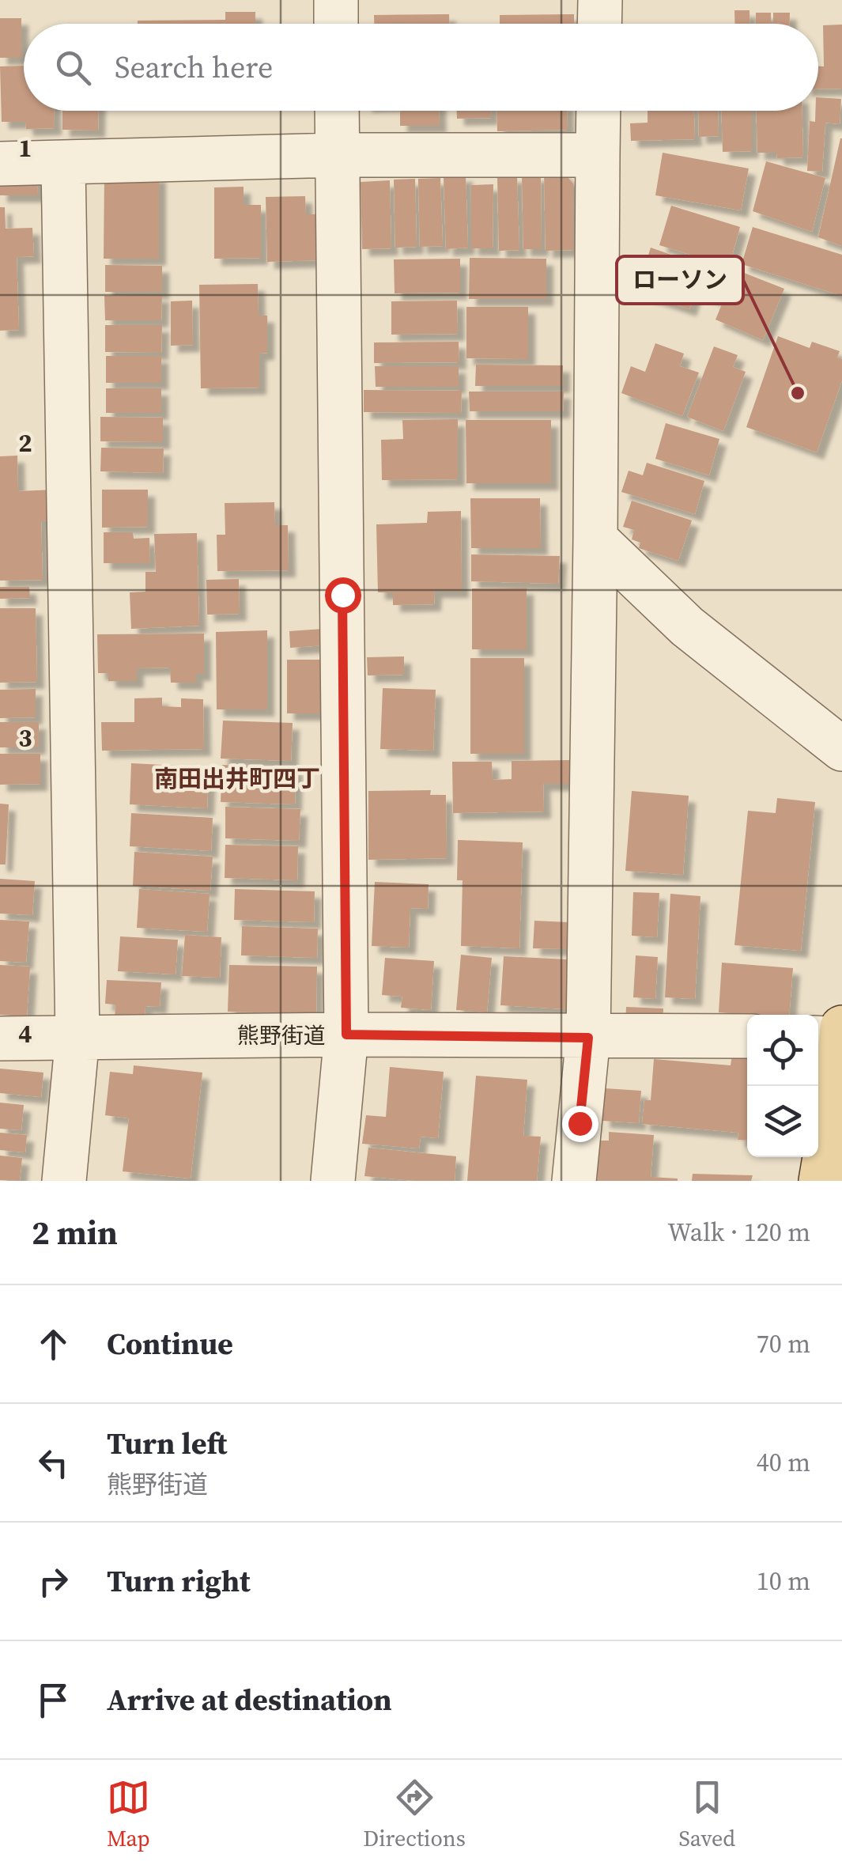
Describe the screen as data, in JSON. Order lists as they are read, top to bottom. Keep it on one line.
{"streets":{"street":["熊野街道"]},"districts":["南田出井町四丁"],"places":["ローソン"],"page":{"search":"Search here","heading":["2 min","Walk · 120 m"],"list":[["Continue","70 m"],["Turn left","熊野街道","40 m"],["Turn right","10 m"],"Arrive at destination"],"nav":["Map","Directions","Saved"]},"grid":{"rows":["1","2","3","4"]}}
